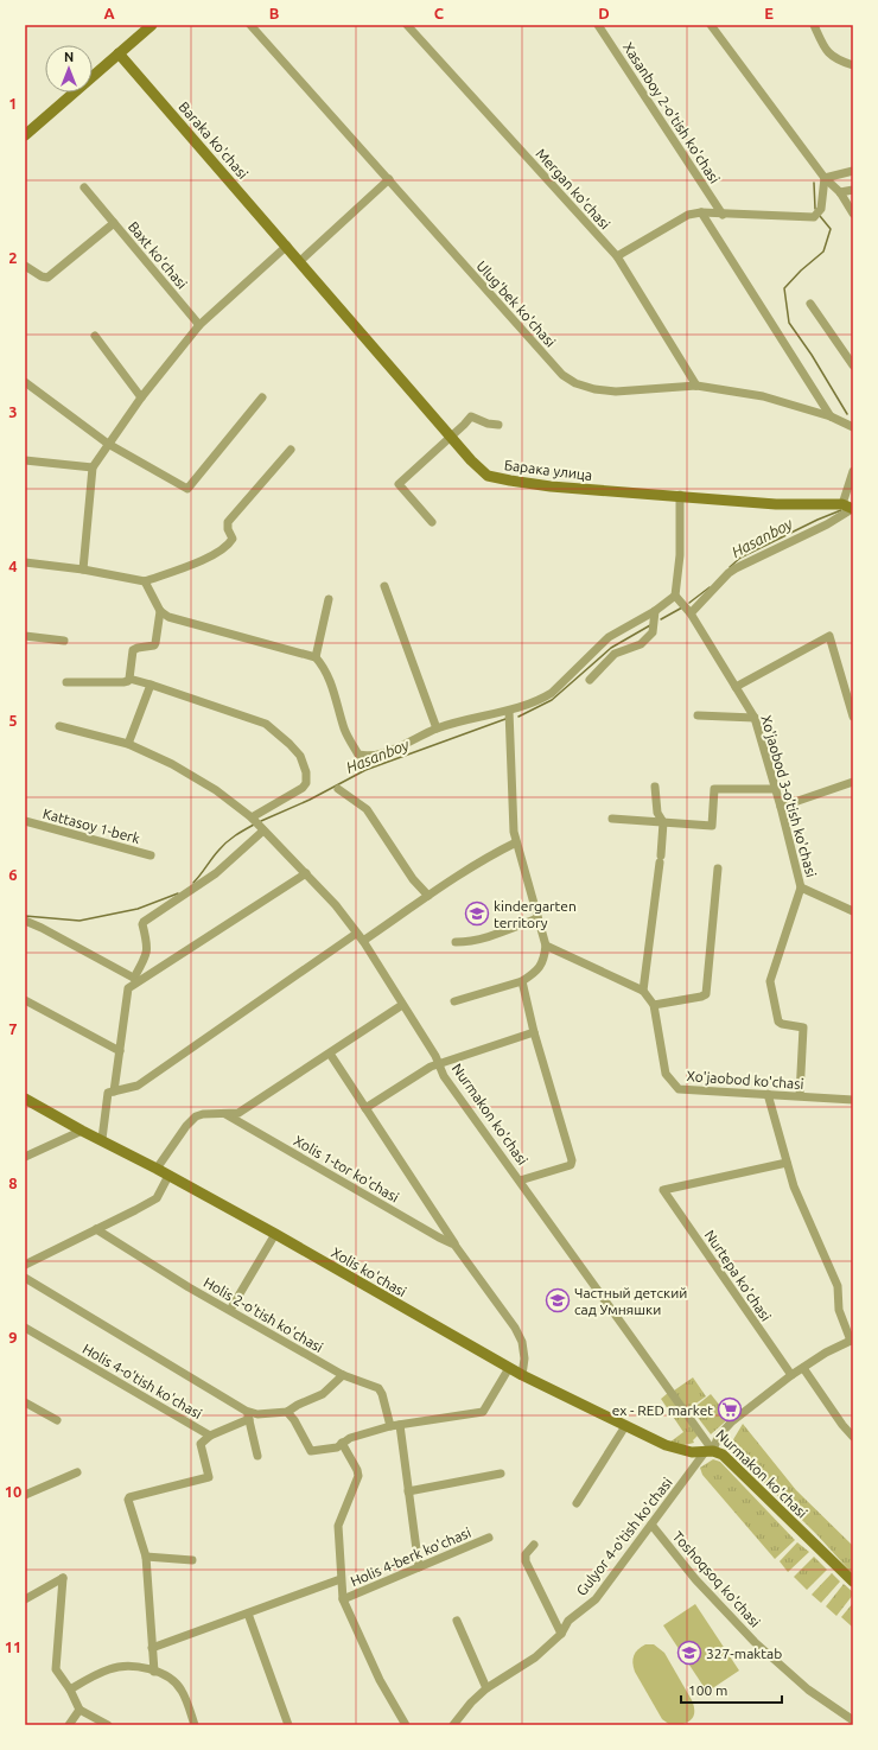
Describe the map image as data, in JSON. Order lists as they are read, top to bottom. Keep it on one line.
{"streets":{"street":["Xasanboy 2-o'tish ko'chasi","Baraka ko'chasi","Mergan ko'chasi","Baxt ko'chasi","Ulug'bek ko'chasi","Барака улица","Xo'jaobod 3-o'tish ko'chasi","Kattasoy 1-berk","Xo'jaobod ko'chasi","Nurmakon ko'chasi","Xolis 1-tor ko'chasi","Xolis ko'chasi","Nurtepa ko'chasi","Holis 2-o'tish ko'chasi","Holis 4-o'tish ko'chasi","Gulyor 4-o'tish ko'chasi","Holis 4-berk ko'chasi","Toshoqsoq ko'chasi"]},"crossings":[["Baraka ko'chasi","Барака улица"],["Mergan ko'chasi","Ulug'bek ko'chasi"],["Xo'jaobod 3-o'tish ko'chasi","Xo'jaobod ko'chasi"],["Nurmakon ko'chasi","Xolis ko'chasi"],["Nurmakon ko'chasi","Gulyor 4-o'tish ko'chasi"],["Xolis 1-tor ko'chasi","Xolis ko'chasi"],["Xolis ko'chasi","Gulyor 4-o'tish ko'chasi"],["Gulyor 4-o'tish ko'chasi","Toshoqsoq ko'chasi"]],"water":["Hasanboy"],"places":{"school or university":["kindergarten territory","Частный детский сад Умняшки","327-maktab"],"supermarket":["ex - RED market"]},"scale_bar":"100 m","north":"top","grid":{"columns":["A","B","C","D","E"],"rows":["1","2","3","4","5","6","7","8","9","10","11"]}}
